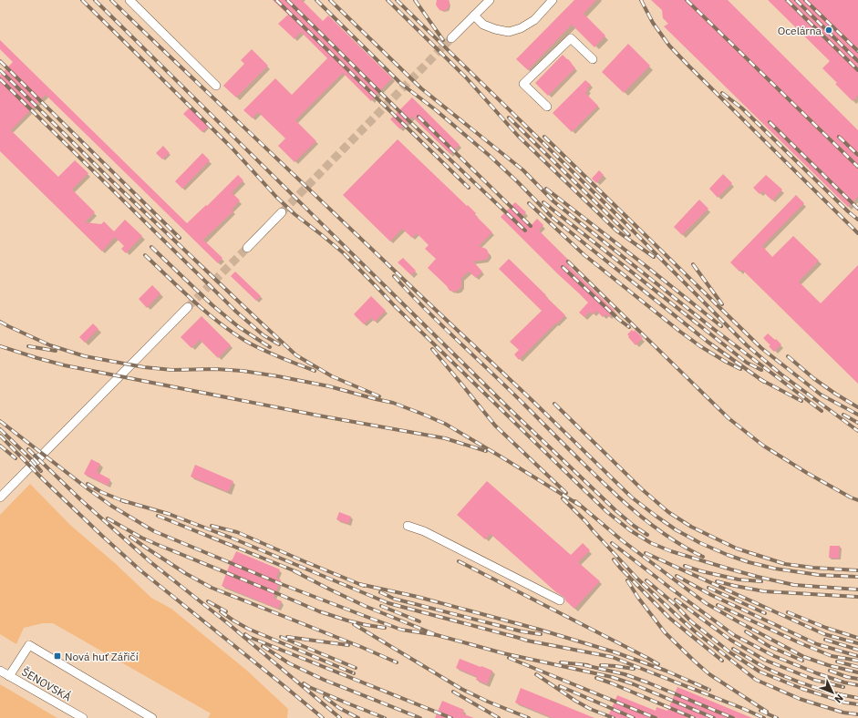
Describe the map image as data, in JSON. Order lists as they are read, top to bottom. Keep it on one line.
{"streets":{"street":["ŠENOVSKÁ"]},"places":{"other":["Ocelárna"],"transit":["Nová huť Zářičí"]},"north":"bottom right"}
